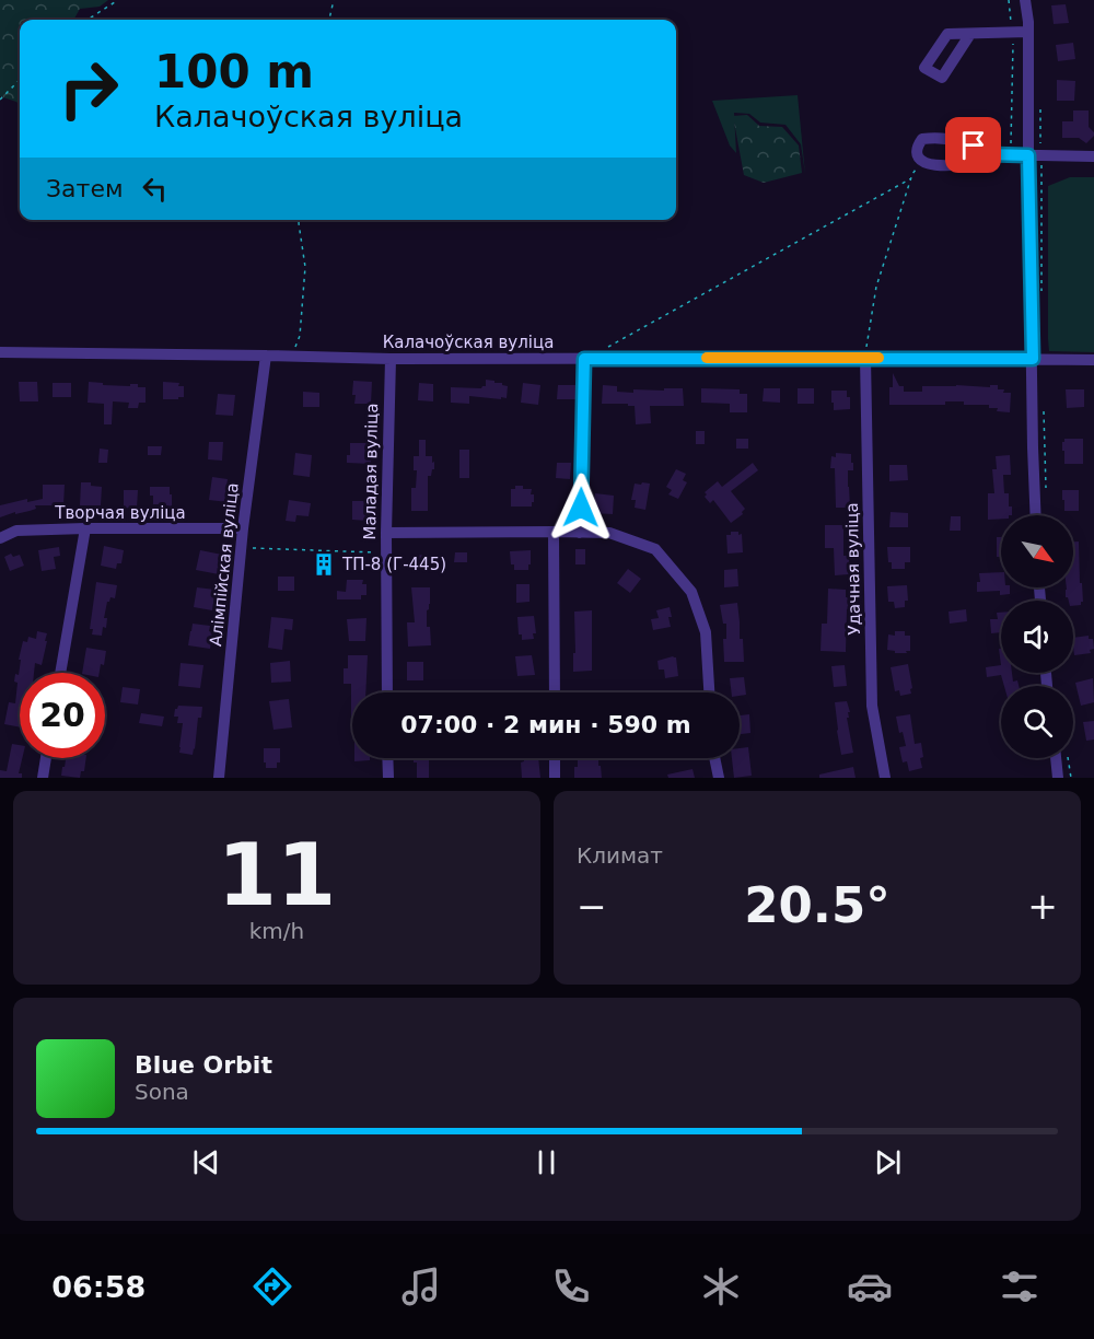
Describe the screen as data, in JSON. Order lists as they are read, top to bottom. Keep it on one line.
{"streets":{"street":["Калачоўская вуліца","Маладая вуліца","Творчая вуліца","Алімпійская вуліца","Удачная вуліца"]},"crossings":[["Калачоўская вуліца","Маладая вуліца"],["Калачоўская вуліца","Алімпійская вуліца"],["Калачоўская вуліца","Удачная вуліца"],["Творчая вуліца","Алімпійская вуліца"]],"places":{"building":["ТП-8 (Г-445)"]},"north":"bottom right","page":{"turn":["100 m","Калачоўская вуліца"],"then":"Затем","limit":"20","trip":"07:00 · 2 мин · 590 m","tile":[["11","km/h"],"Климат"],"heat":["−","20.5°","+"],"song":["Blue Orbit","Sona"],"tabs":"06:58"}}
